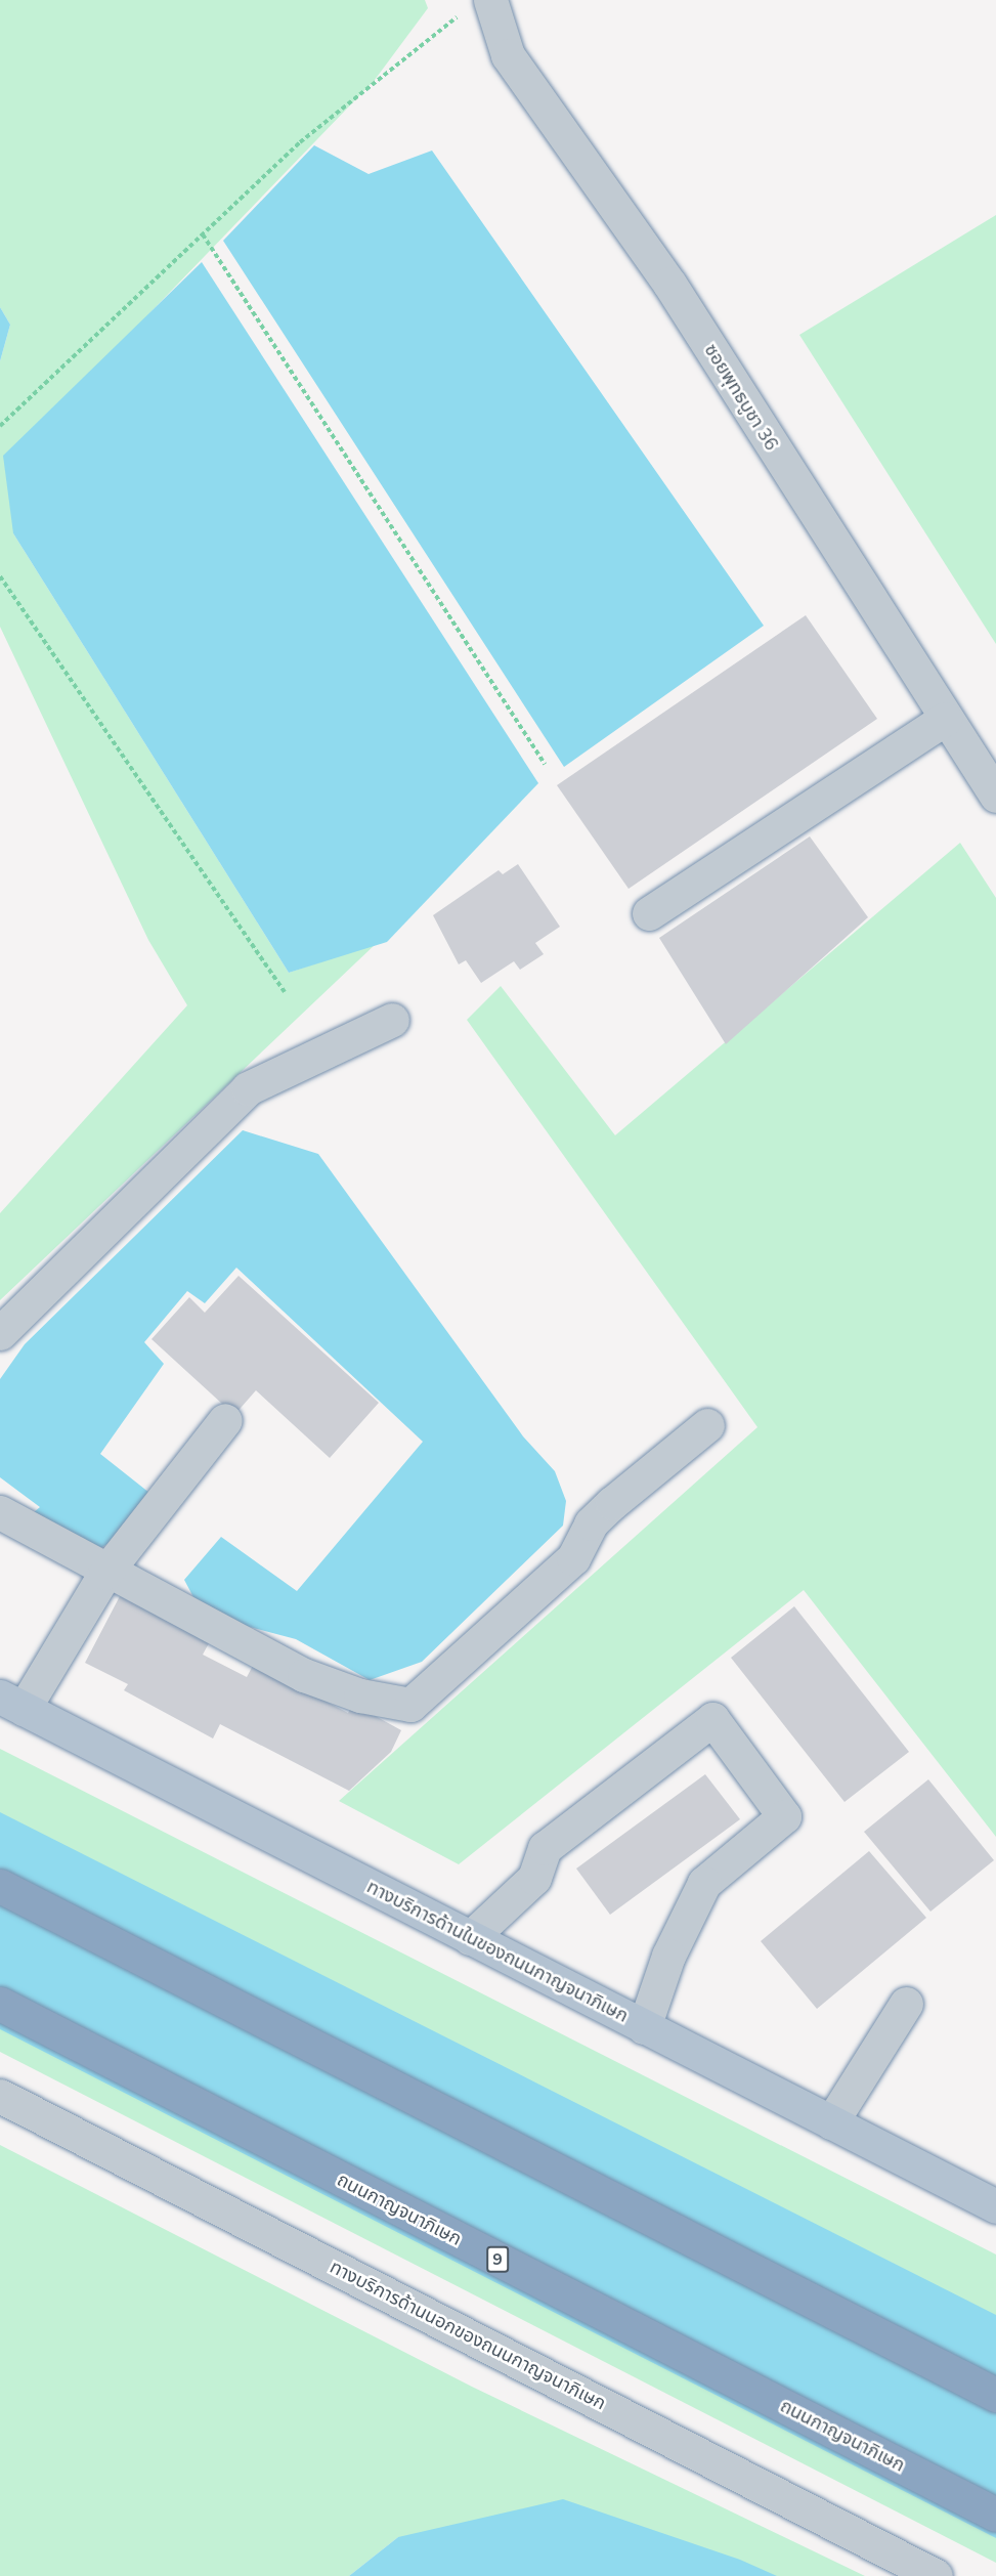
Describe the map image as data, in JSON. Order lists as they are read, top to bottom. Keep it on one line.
{"streets":{"highway":["ถนนกาญจนาภิเษก","9"],"main road":["ทางบริการด้านในของถนนกาญจนาภิเษก"],"street":["ซอยพุทธบูชา 36","ทางบริการด้านนอกของถนนกาญจนาภิเษก"]}}
